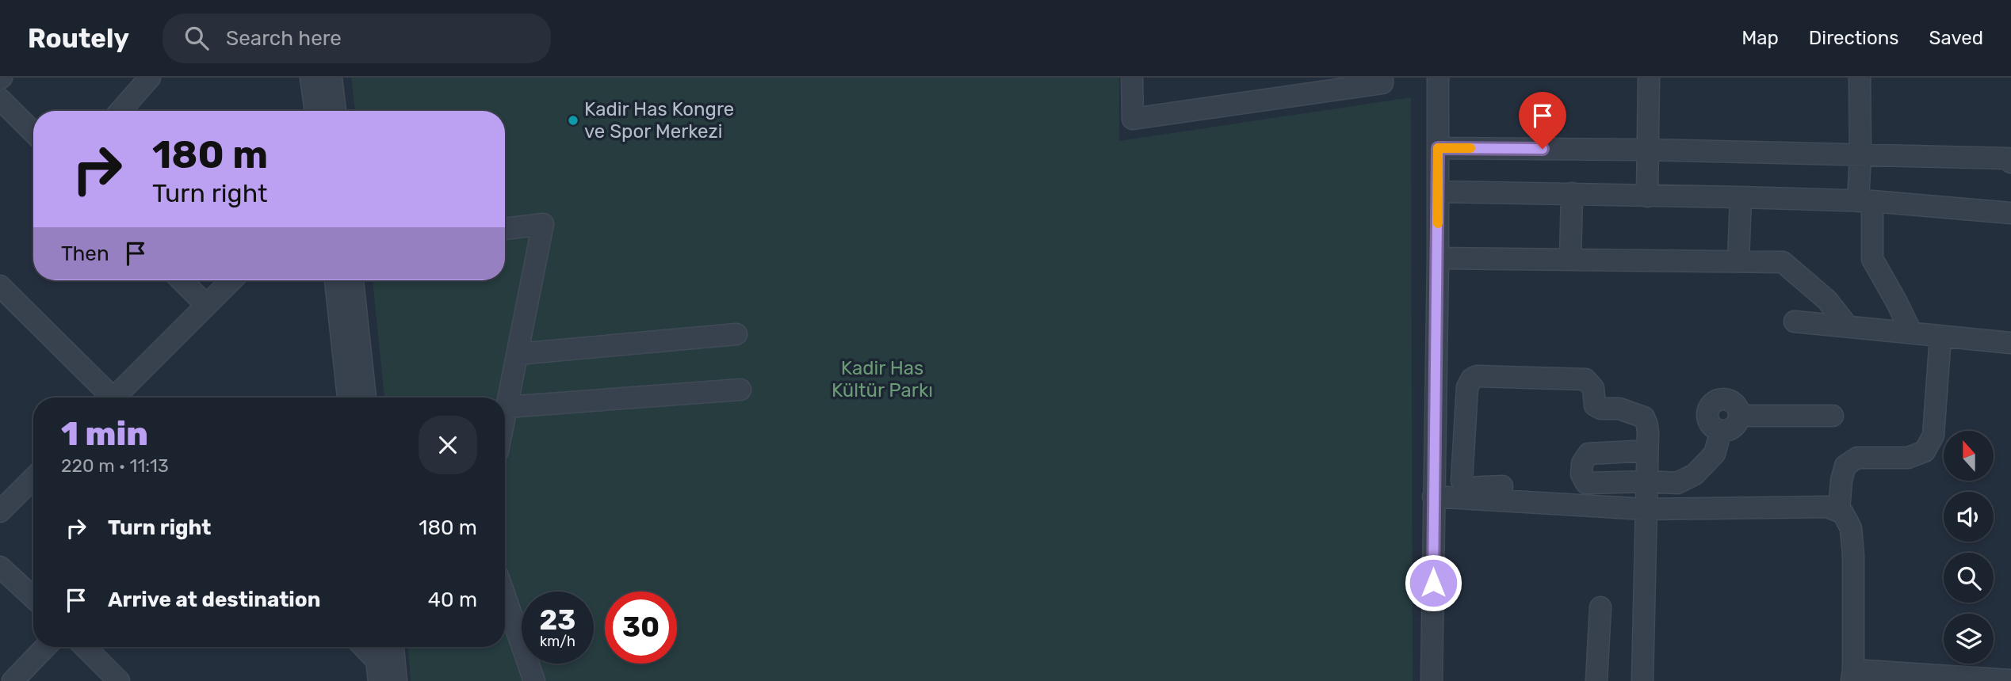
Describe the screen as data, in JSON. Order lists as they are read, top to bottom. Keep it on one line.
{"parks":["Kadir Has Kültür Parkı"],"places":["Kadir Has Kongre ve Spor Merkezi"],"north":"top","page":{"header":"Routely","search":"Search here","nav":["Map","Directions","Saved"],"turn":["180 m","Turn right"],"then":"Then","heading":["1 min","220 m · 11:13"],"list":[{"name":"Turn right","value":"180 m"},{"name":"Arrive at destination","value":"40 m"}],"speed":"23 km/h","limit":"30"}}
